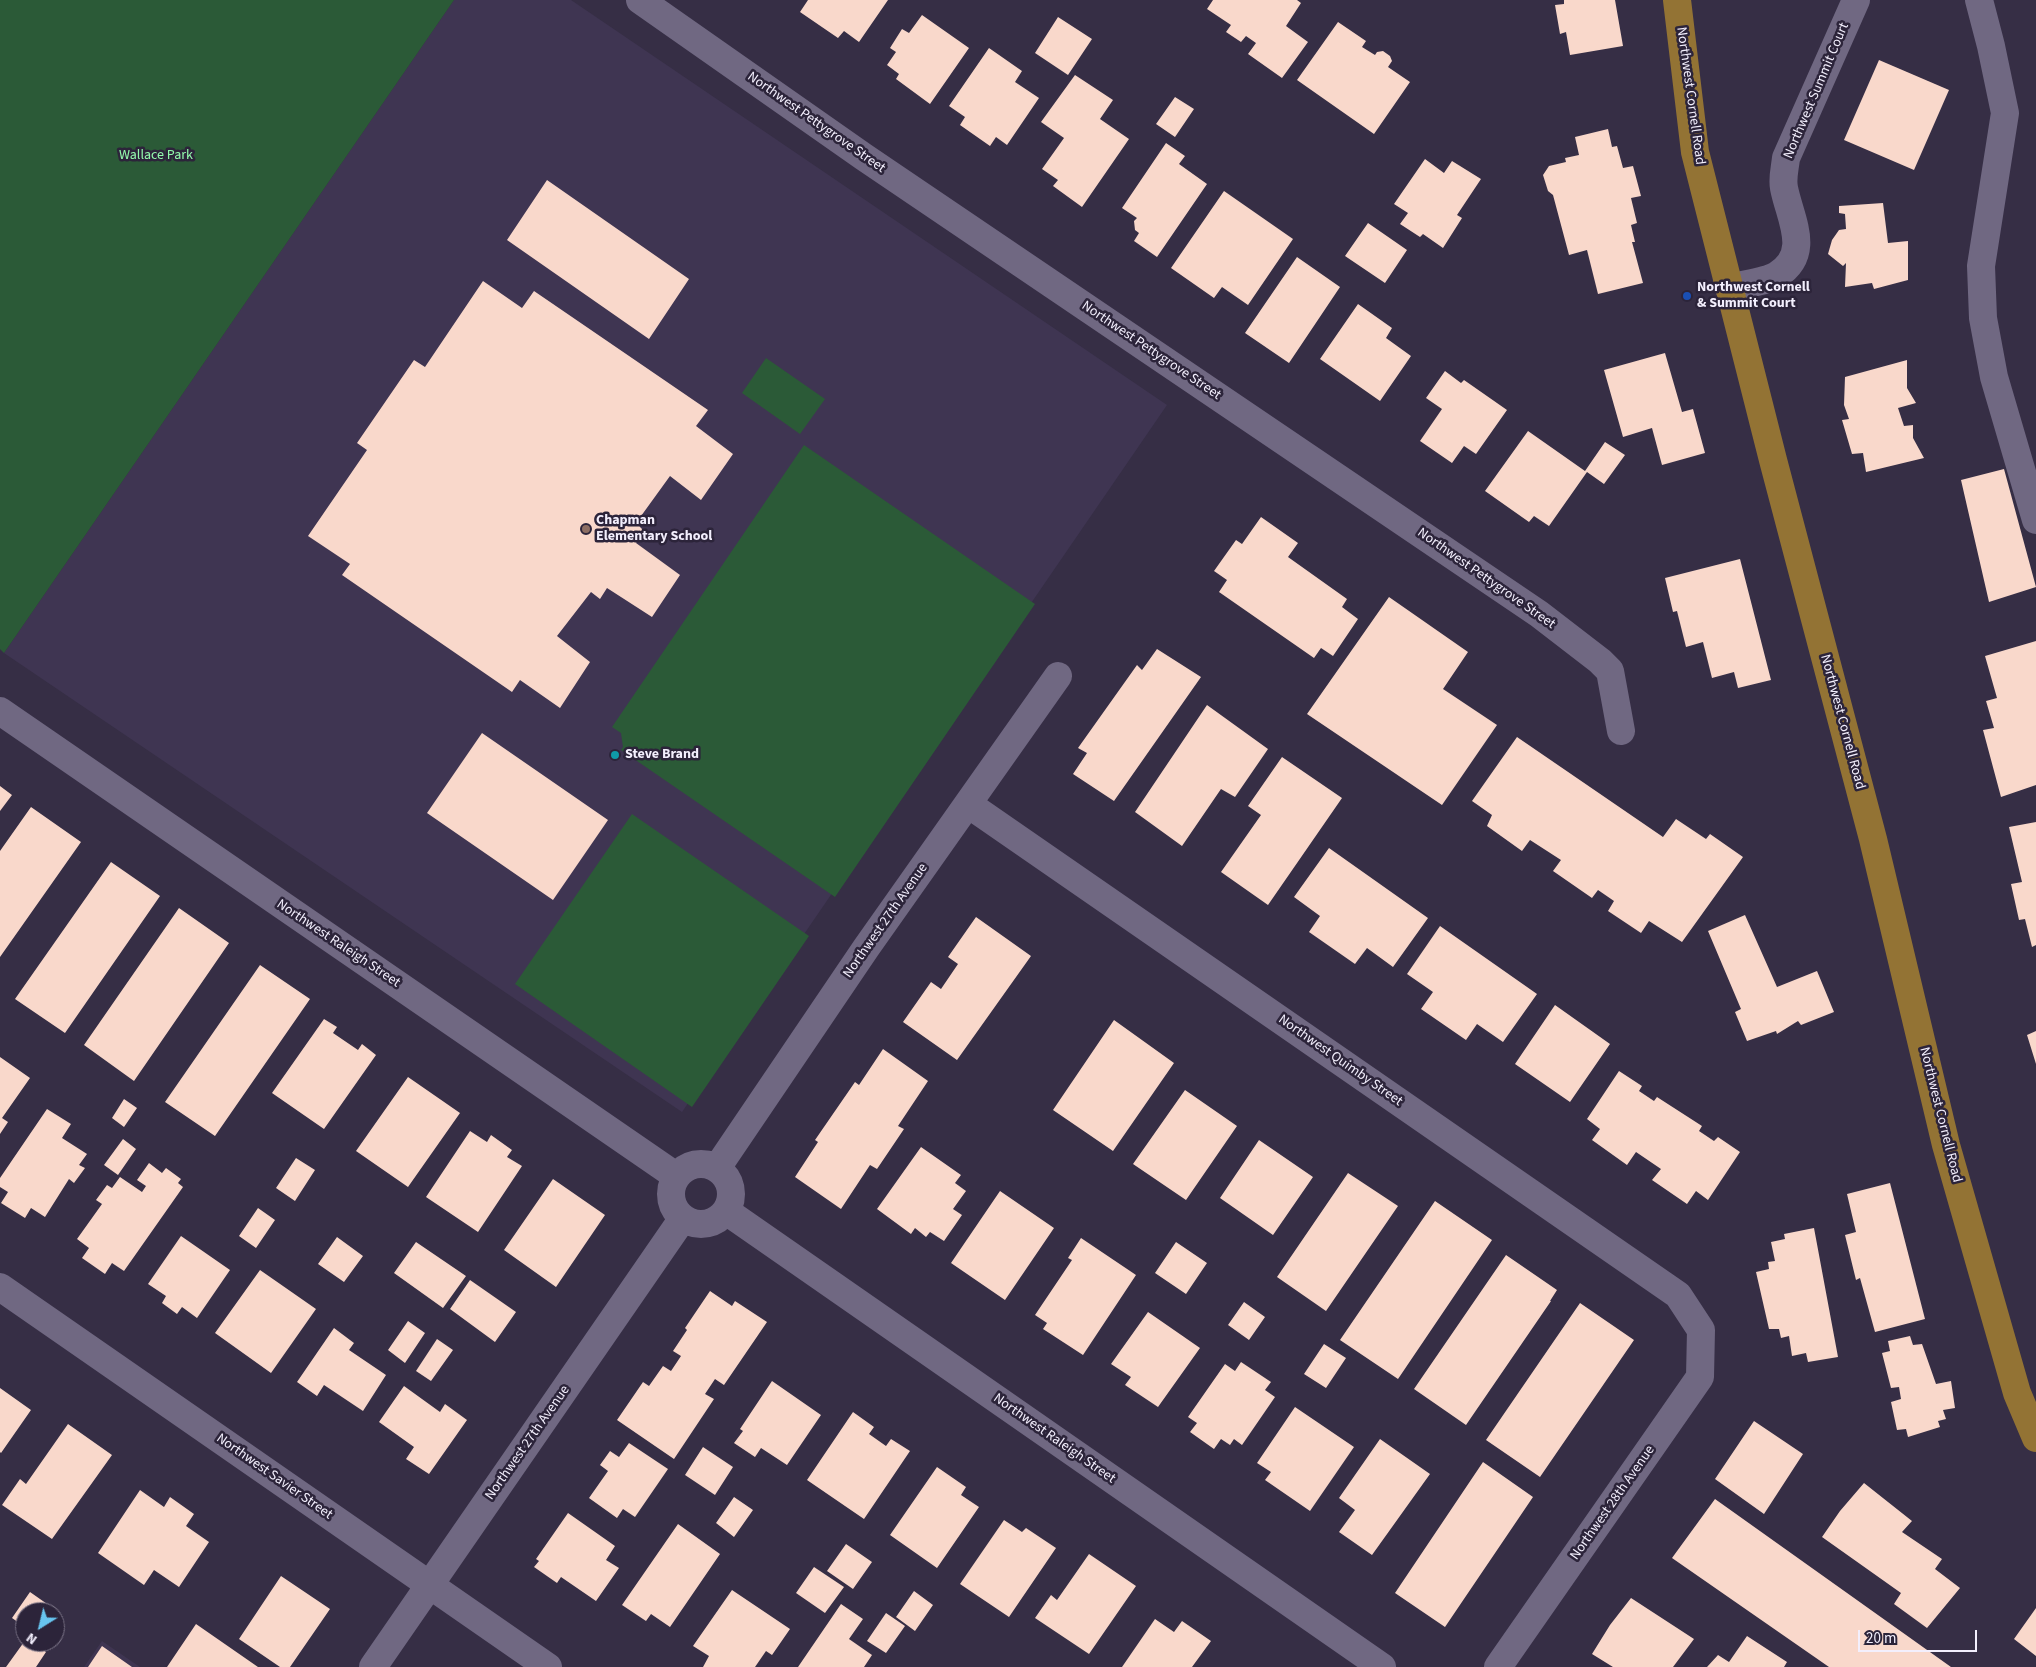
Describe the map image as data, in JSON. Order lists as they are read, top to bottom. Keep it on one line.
{"streets":{"main road":["Northwest Cornell Road"],"street":["Northwest Summit Court","Northwest Pettygrove Street","Northwest 27th Avenue","Northwest Raleigh Street","Northwest Quimby Street","Northwest Savier Street","Northwest 28th Avenue"]},"crossings":[["Northwest Summit Court","Northwest Cornell Road"],["Northwest 27th Avenue","Northwest Raleigh Street"],["Northwest 27th Avenue","Northwest Quimby Street"],["Northwest 27th Avenue","Northwest Savier Street"],["Northwest Quimby Street","Northwest 28th Avenue"]],"parks":["Wallace Park"],"places":["Northwest Cornell & Summit Court","Chapman Elementary School","Steve Brand"],"scale_bar":"20 m","north":"bottom left"}
